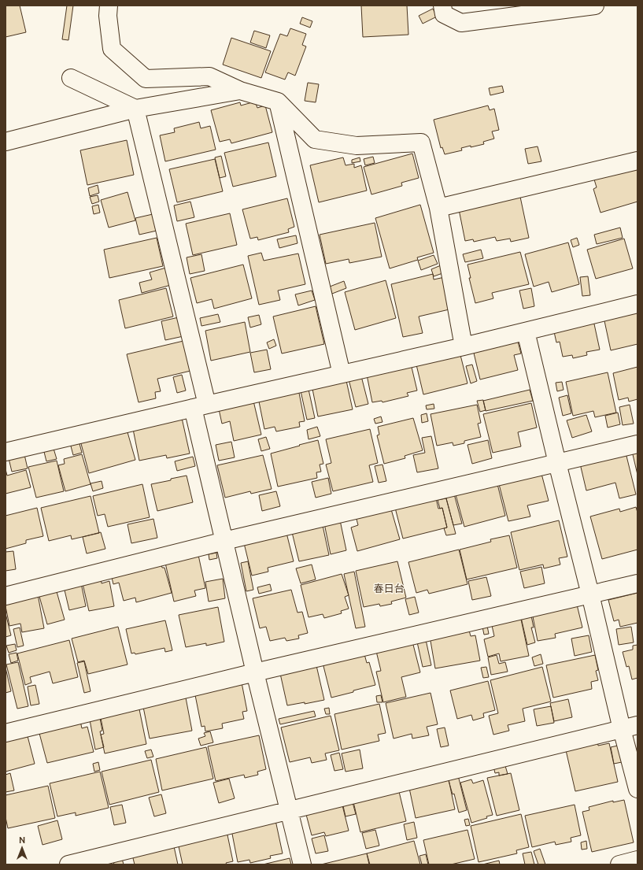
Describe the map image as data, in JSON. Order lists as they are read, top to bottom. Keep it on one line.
{"districts":["春日台"],"north":"top"}
